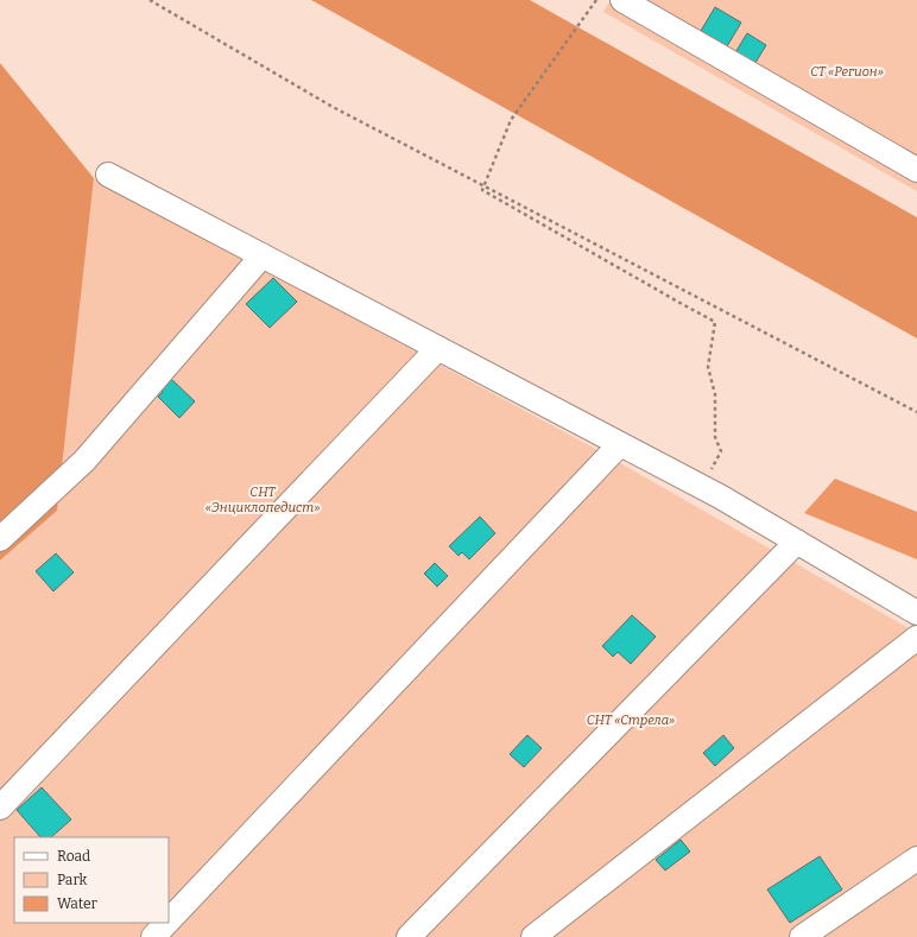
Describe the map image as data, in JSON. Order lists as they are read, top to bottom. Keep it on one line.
{"parks":["СТ «Регион»","СНТ «Энциклопедист»","СНТ «Стрела»"],"legend":["Road","Park","Water"]}
